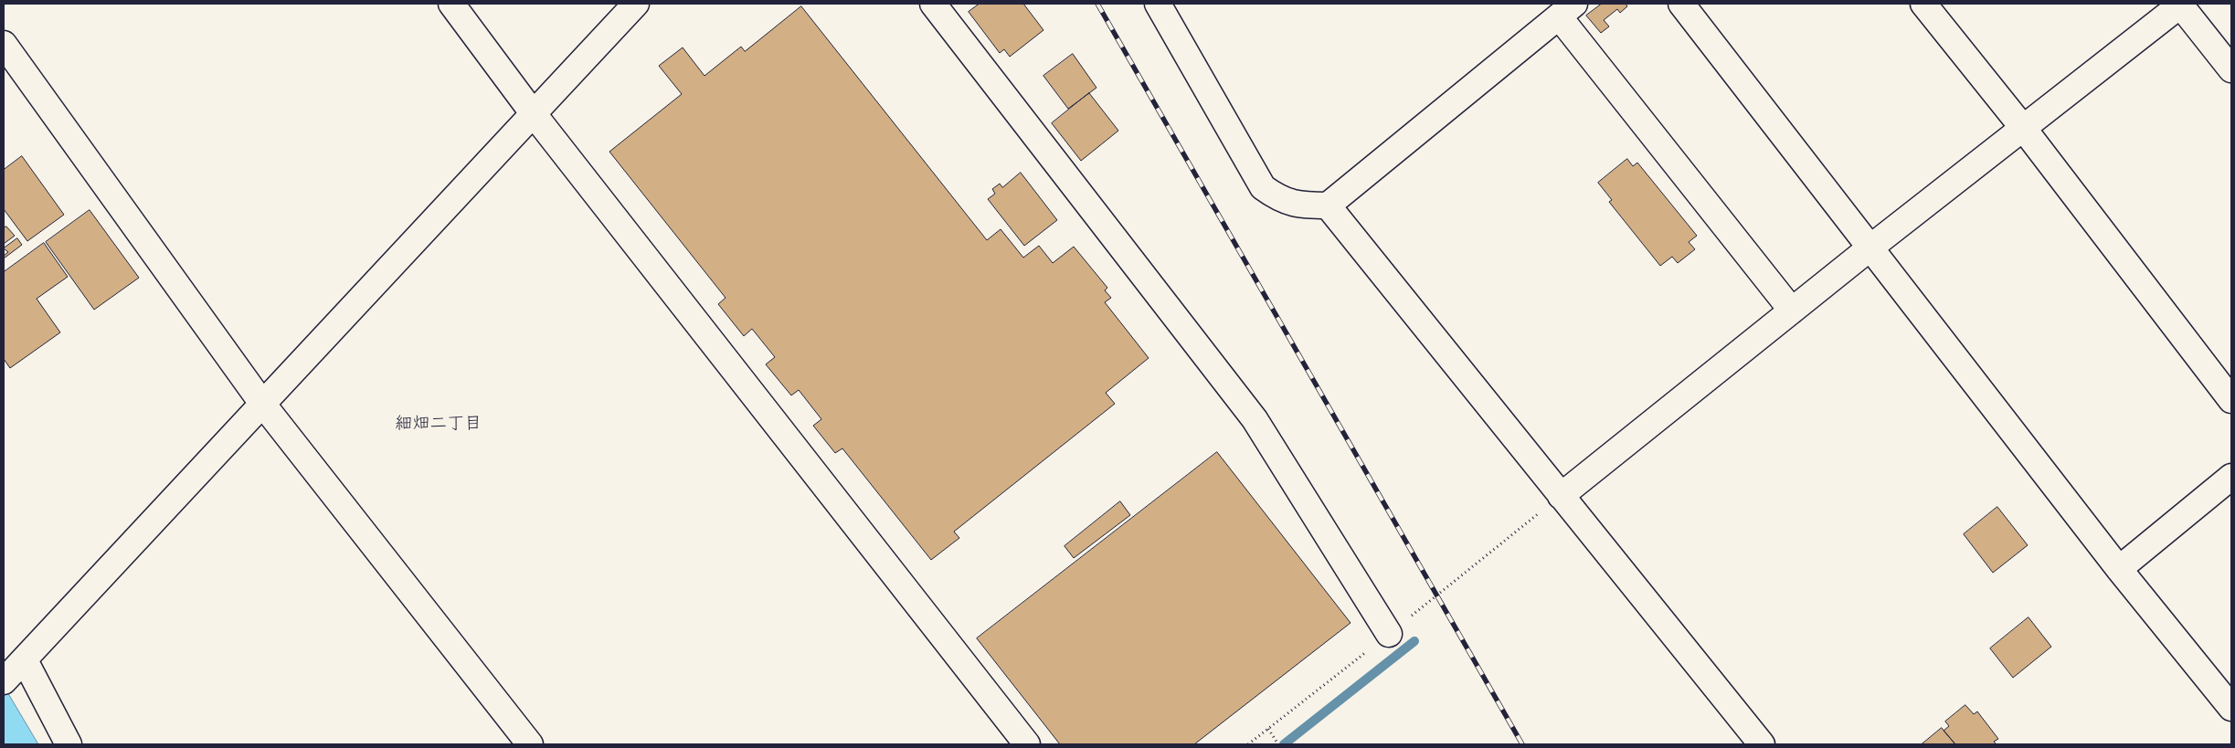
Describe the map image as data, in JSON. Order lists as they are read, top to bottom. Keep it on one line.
{"districts":["細畑二丁目"]}
